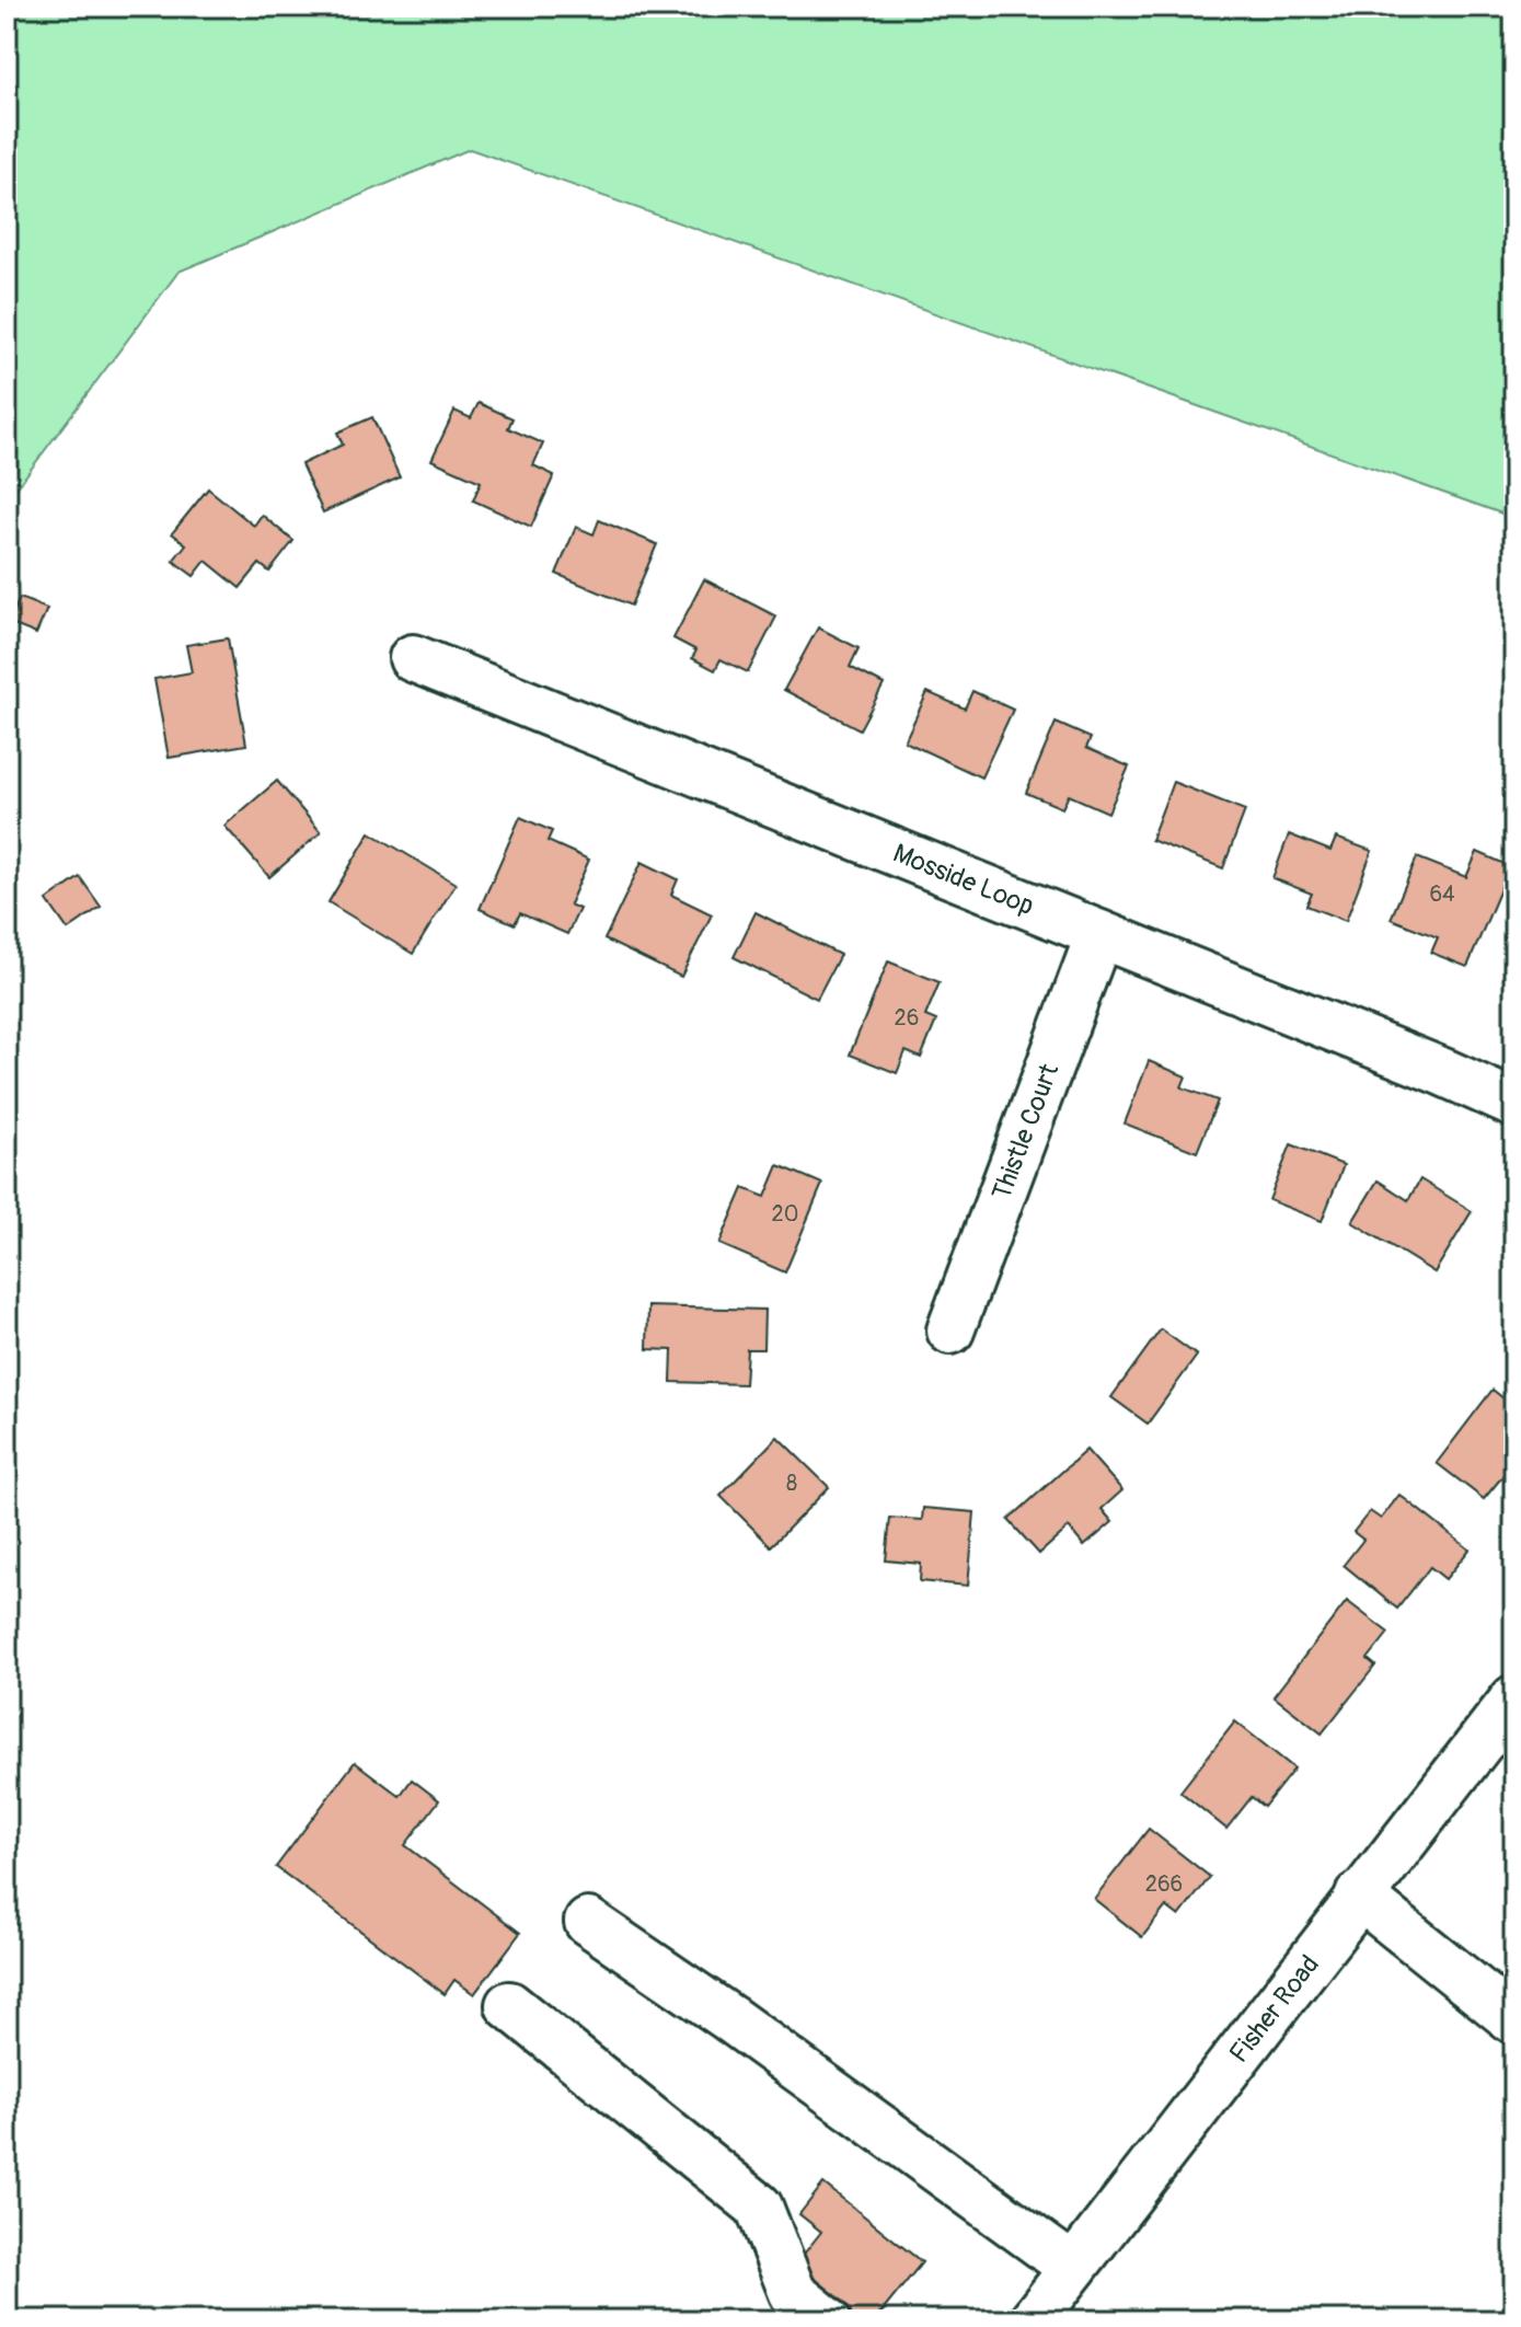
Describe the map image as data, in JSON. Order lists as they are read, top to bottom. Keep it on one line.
{"streets":{"street":["Mosside Loop","Thistle Court","Fisher Road"]},"crossings":[["Mosside Loop","Thistle Court"]],"house_numbers":["64","26","20","8","266"]}
